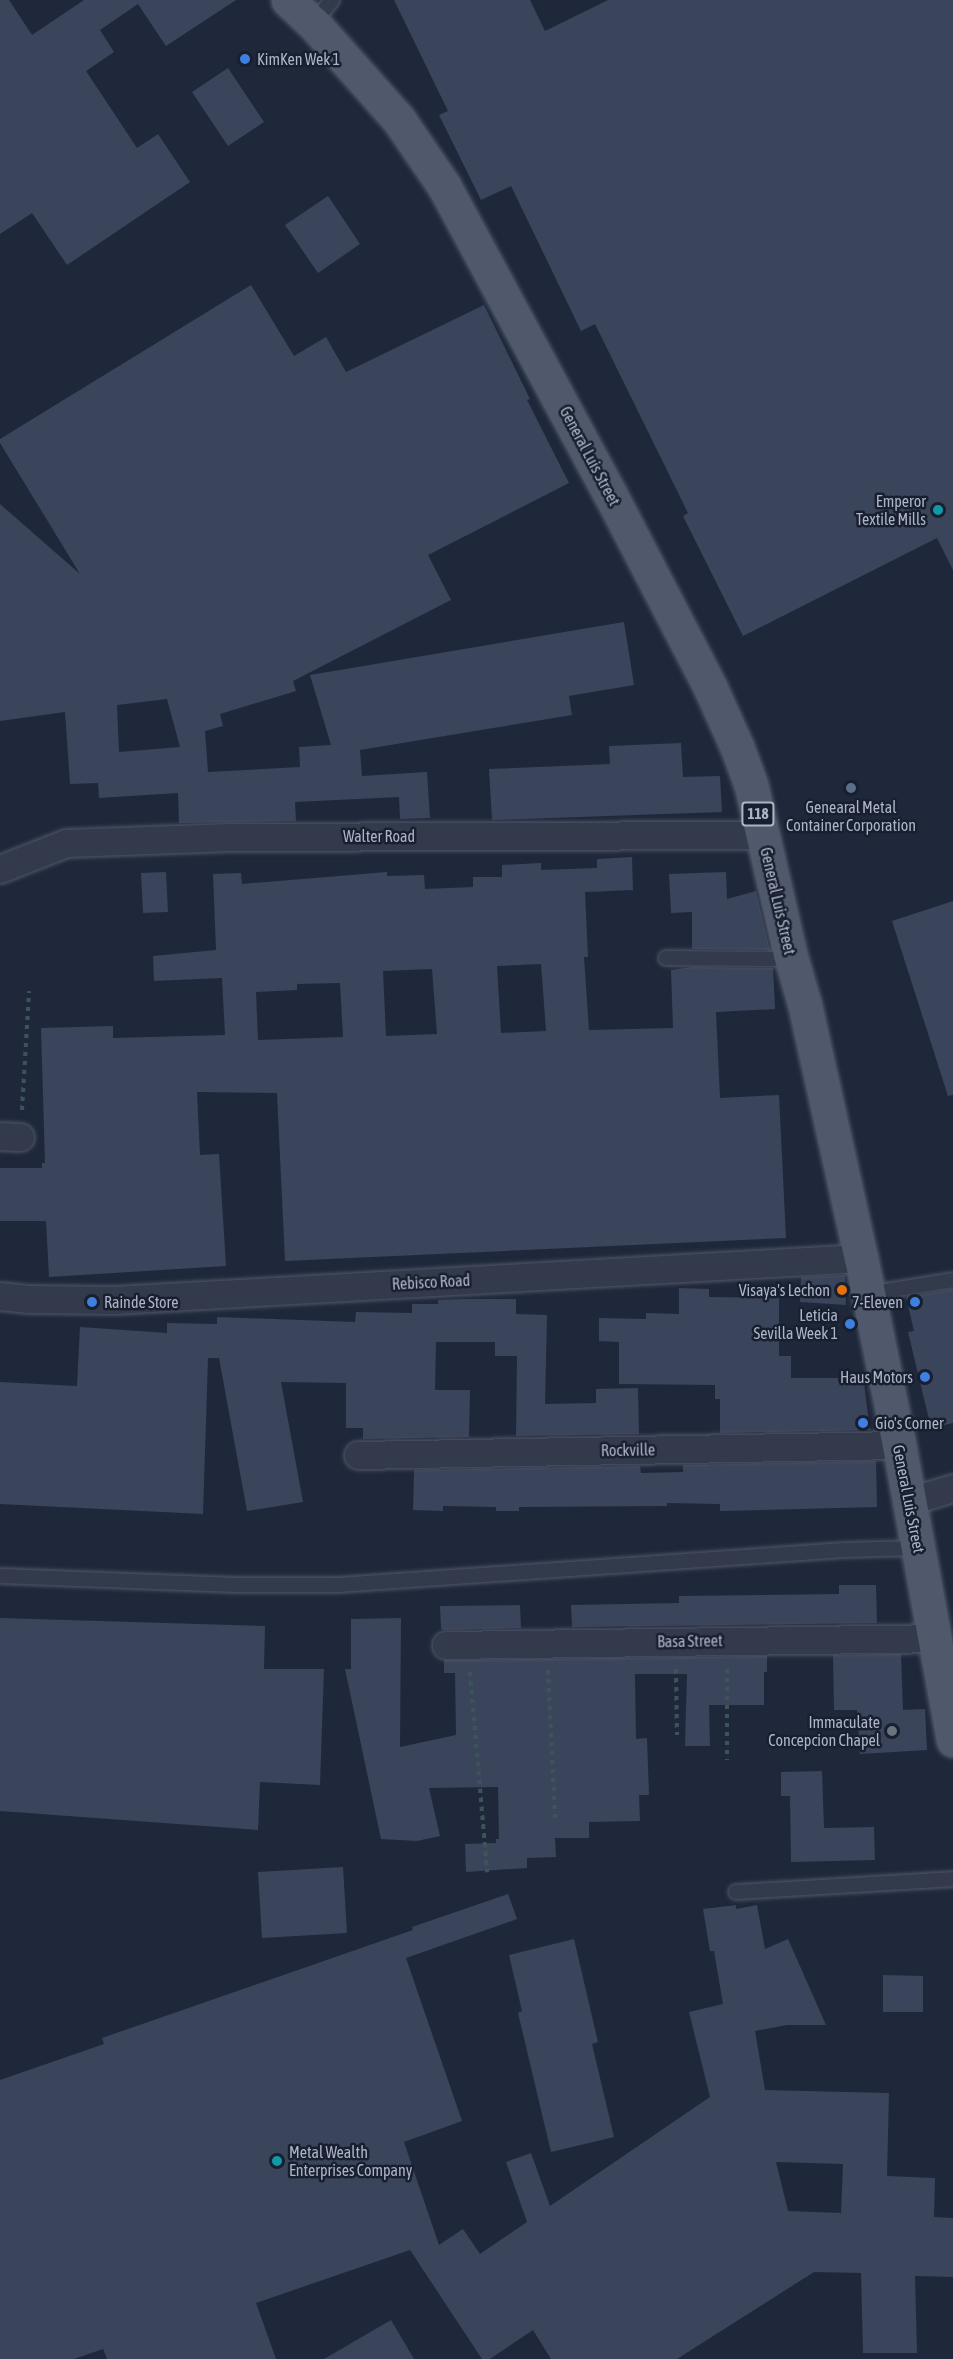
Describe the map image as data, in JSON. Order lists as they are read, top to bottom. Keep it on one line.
{"streets":{"main road":["General Luis Street","118"],"street":["Walter Road","Rebisco Road","Rockville","Basa Street"]},"crossings":[["General Luis Street","Walter Road"],["General Luis Street","Rebisco Road"],["General Luis Street","Rockville"],["General Luis Street","Basa Street"]],"places":["KimKen Wek 1","Emperor Textile Mills","Genearal Metal Container Corporation","Visaya's Lechon","Rainde Store","7-Eleven","Leticia Sevilla Week 1","Haus Motors","Gio's Corner","Immaculate Concepcion Chapel","Metal Wealth Enterprises Company"]}
